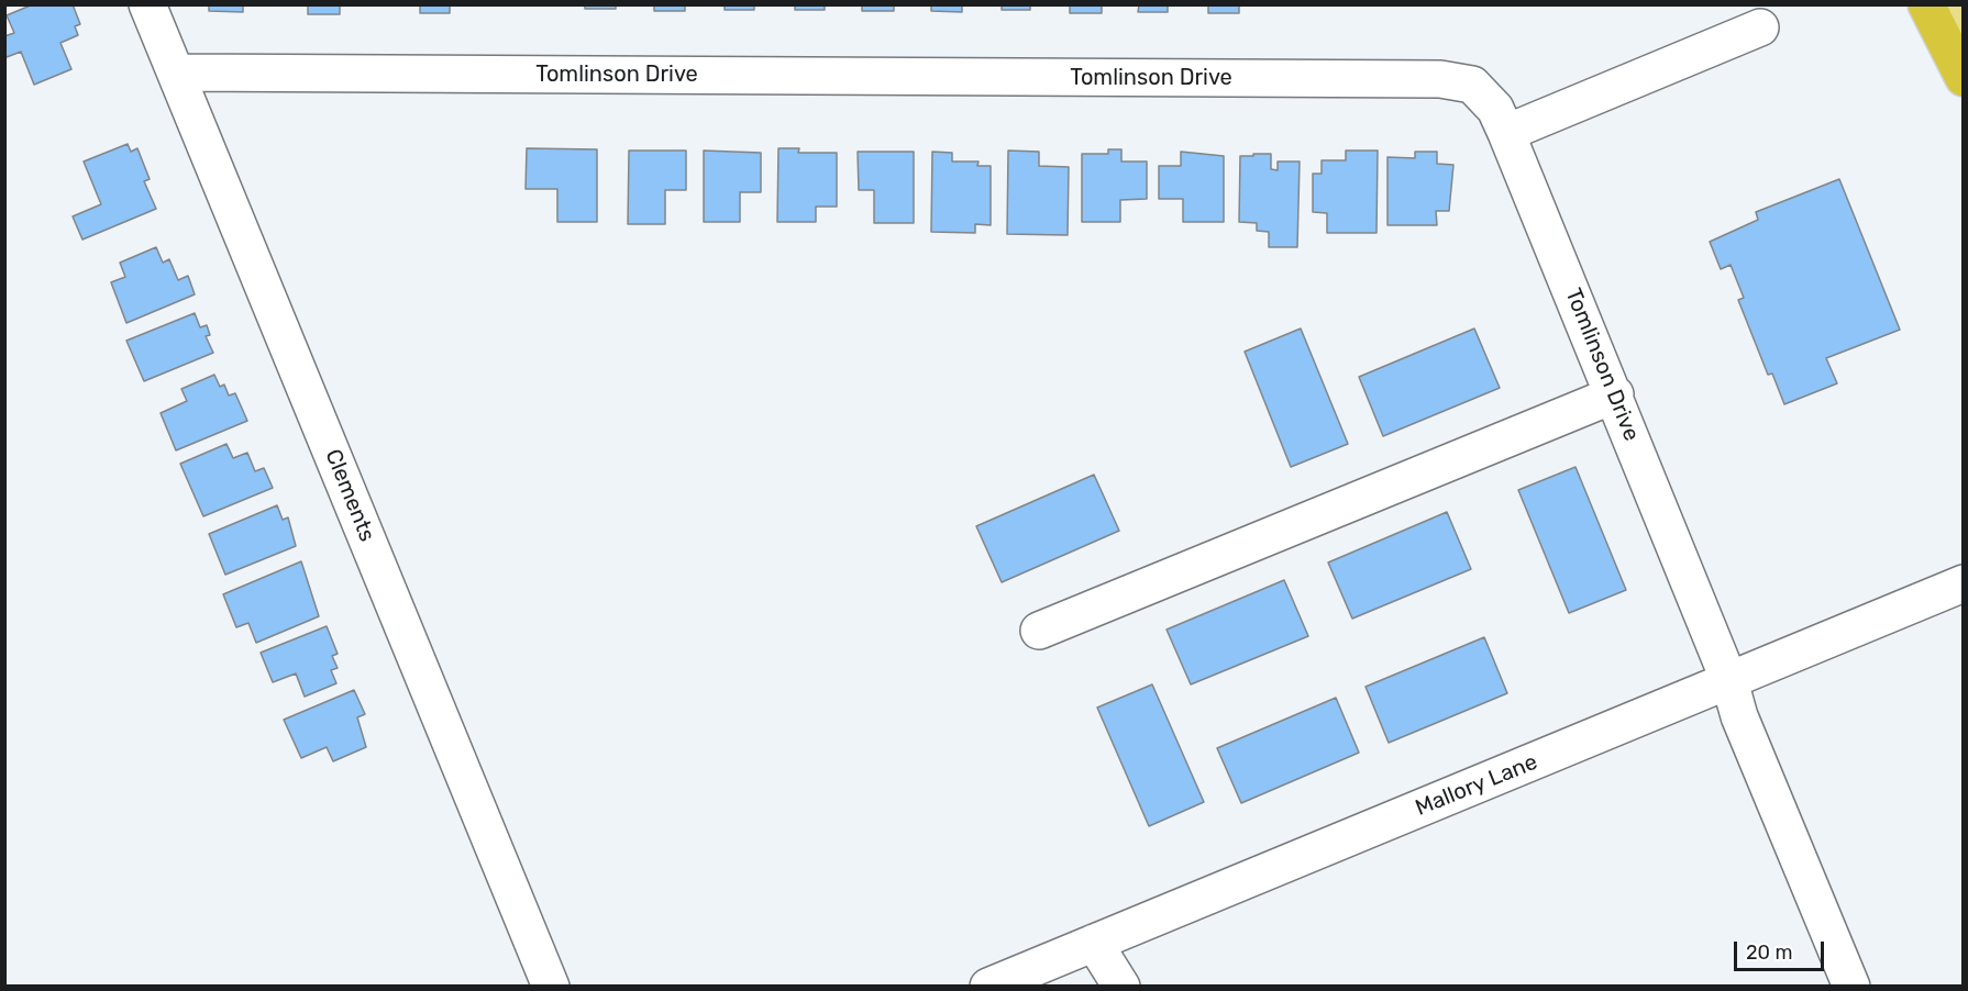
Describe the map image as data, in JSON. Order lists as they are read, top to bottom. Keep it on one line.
{"streets":{"street":["Tomlinson Drive","Clements","Mallory Lane"]},"crossings":[["Tomlinson Drive","Clements"],["Tomlinson Drive","Mallory Lane"]],"scale_bar":"20 m"}
